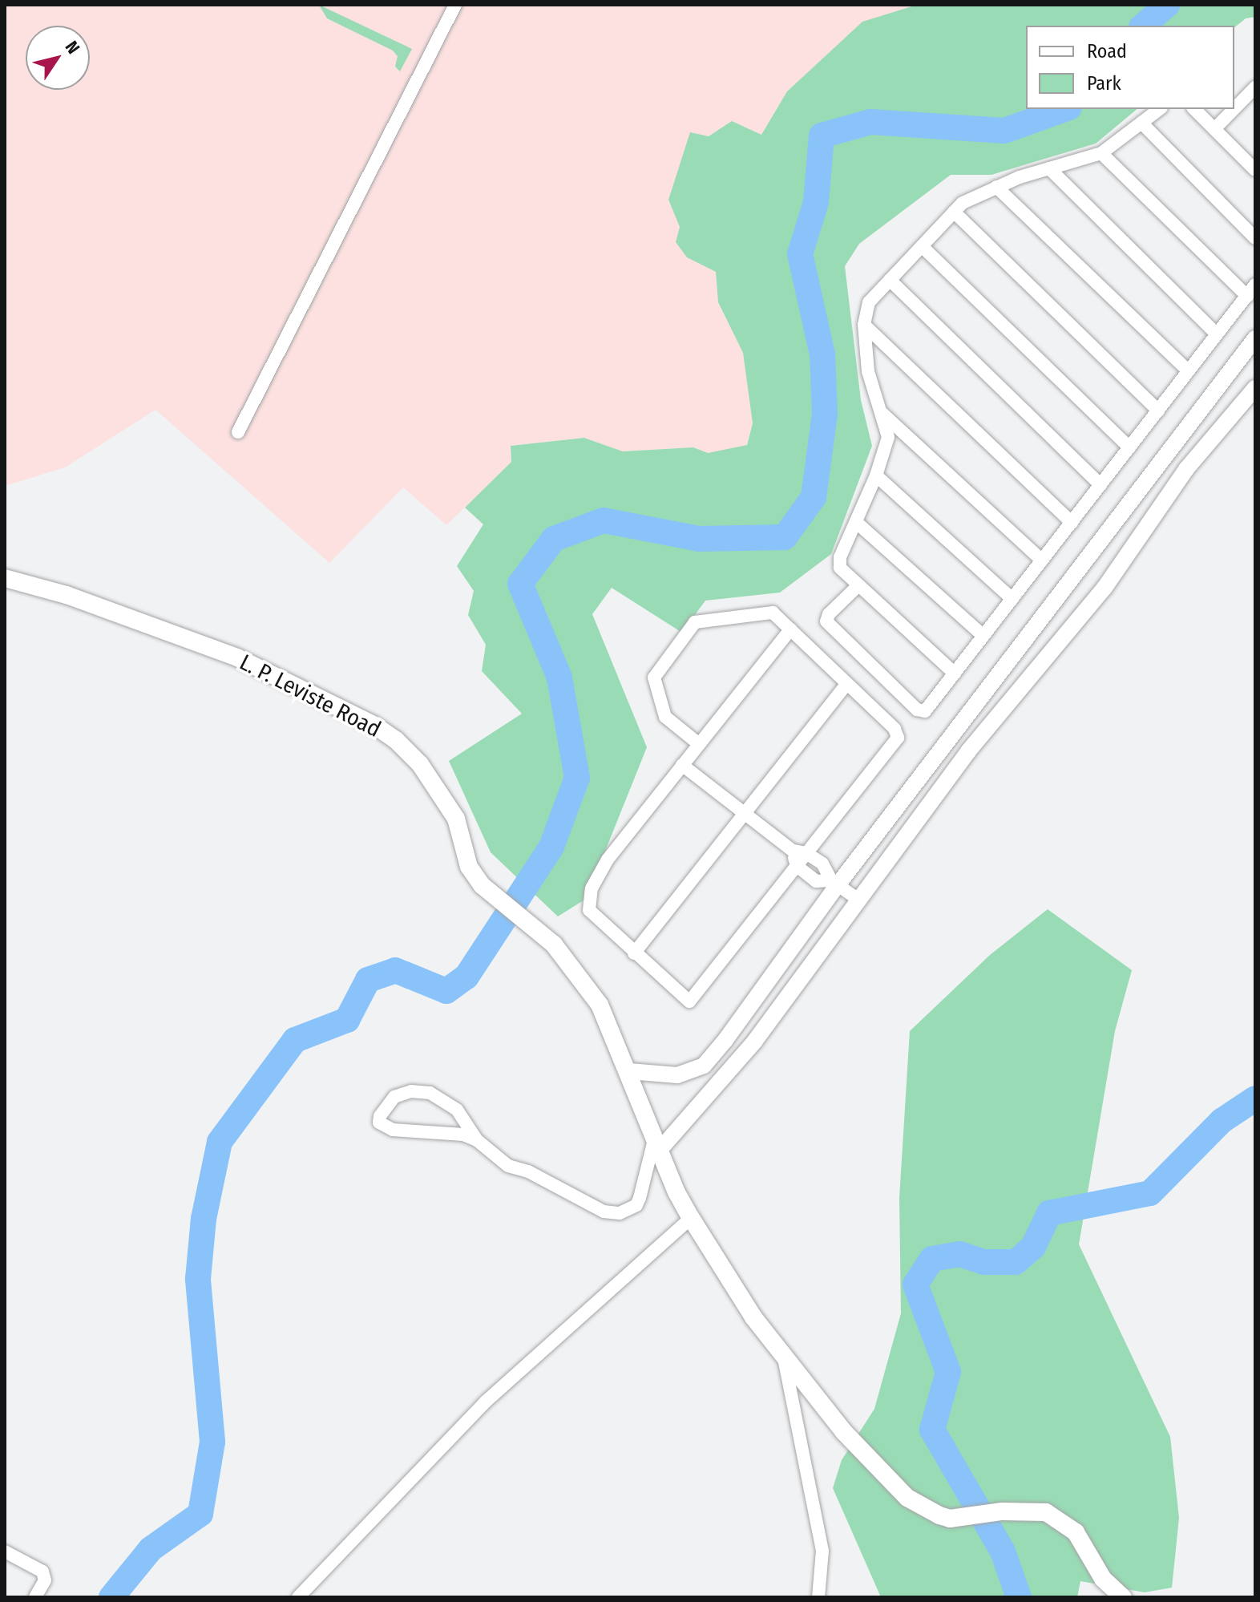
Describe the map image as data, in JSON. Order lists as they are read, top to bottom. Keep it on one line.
{"streets":{"main road":["L. P. Leviste Road"]},"legend":["Road","Park"],"north":"top right"}
